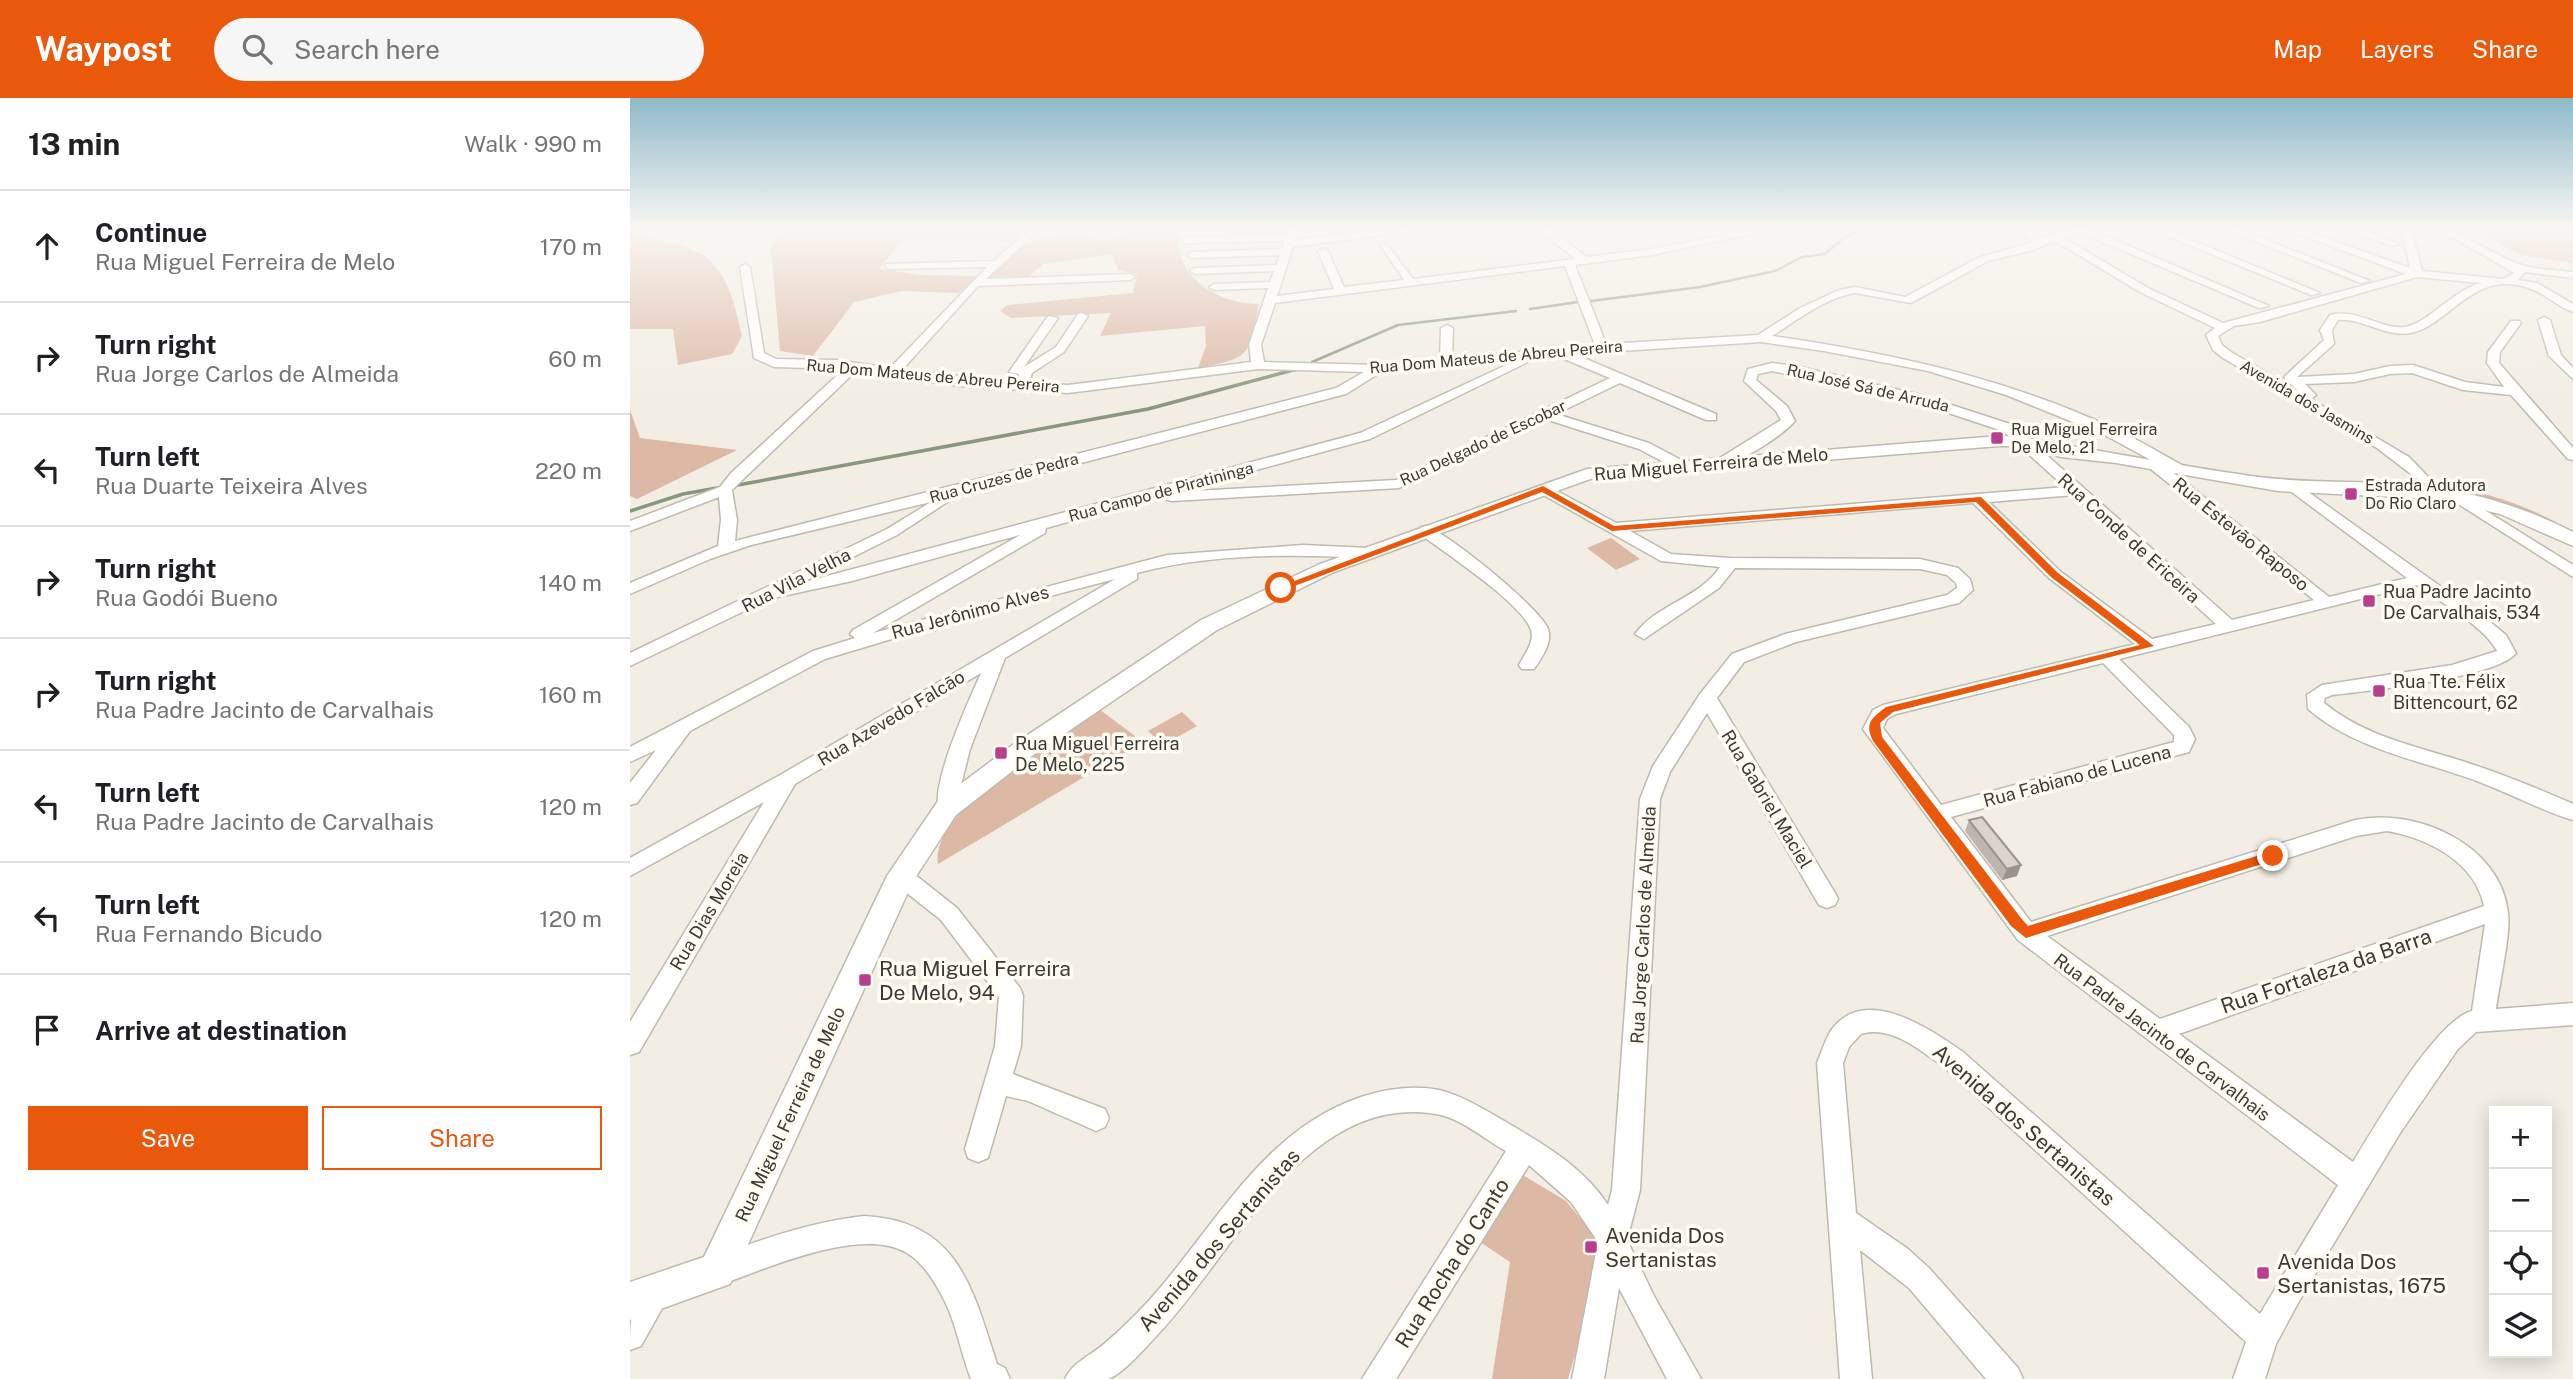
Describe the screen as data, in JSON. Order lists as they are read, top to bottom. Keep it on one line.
{"streets":{"main road":["Avenida dos Jasmins","Rua Miguel Ferreira de Melo"],"street":["Rua Dom Mateus de Abreu Pereira","Rua José Sá de Arruda","Rua Delgado de Escobar","Rua Cruzes de Pedra","Rua Campo de Piratininga","Rua Estevão Raposo","Rua Conde de Ericeira","Rua Vila Velha","Rua Jerônimo Alves","Rua Azevedo Falcão","Rua Fabiano de Lucena","Rua Gabriel Maciel","Rua Dias Moreia","Rua Jorge Carlos de Almeida","Rua Fortaleza da Barra","Rua Padre Jacinto de Carvalhais","Avenida dos Sertanistas","Rua Rocha do Canto"]},"crossings":[["Rua Dom Mateus de Abreu Pereira","Rua Miguel Ferreira de Melo"],["Rua Dom Mateus de Abreu Pereira","Rua Cruzes de Pedra"],["Rua Dom Mateus de Abreu Pereira","Rua Campo de Piratininga"],["Rua José Sá de Arruda","Rua Miguel Ferreira de Melo"],["Rua José Sá de Arruda","Rua Conde de Ericeira"],["Avenida dos Jasmins","Rua Miguel Ferreira de Melo"],["Rua Delgado de Escobar","Rua Campo de Piratininga"],["Rua Miguel Ferreira de Melo","Rua Estevão Raposo"],["Rua Miguel Ferreira de Melo","Rua Conde de Ericeira"],["Rua Miguel Ferreira de Melo","Rua Jerônimo Alves"],["Rua Miguel Ferreira de Melo","Rua Jorge Carlos de Almeida"],["Rua Cruzes de Pedra","Rua Vila Velha"],["Rua Campo de Piratininga","Rua Vila Velha"],["Rua Estevão Raposo","Rua Padre Jacinto de Carvalhais"],["Rua Conde de Ericeira","Rua Padre Jacinto de Carvalhais"],["Rua Jerônimo Alves","Rua Azevedo Falcão"],["Rua Azevedo Falcão","Rua Dias Moreia"],["Rua Fabiano de Lucena","Rua Padre Jacinto de Carvalhais"],["Rua Gabriel Maciel","Rua Jorge Carlos de Almeida"],["Rua Jorge Carlos de Almeida","Avenida dos Sertanistas"],["Rua Fortaleza da Barra","Rua Padre Jacinto de Carvalhais"],["Avenida dos Sertanistas","Rua Rocha do Canto"]],"places":{"transit":["Rua Miguel Ferreira De Melo, 21","Estrada Adutora Do Rio Claro","Rua Padre Jacinto De Carvalhais, 534","Rua Tte. Félix Bittencourt, 62","Rua Miguel Ferreira De Melo, 225","Rua Miguel Ferreira De Melo, 94","Avenida Dos Sertanistas","Avenida Dos Sertanistas, 1675"]},"page":{"header":"Waypost","search":"Search here","nav":["Map","Layers","Share"],"heading":["13 min","Walk · 990 m"],"list":[["Continue","Rua Miguel Ferreira de Melo","170 m"],["Turn right","Rua Jorge Carlos de Almeida","60 m"],["Turn left","Rua Duarte Teixeira Alves","220 m"],["Turn right","Rua Godói Bueno","140 m"],["Turn right","Rua Padre Jacinto de Carvalhais","160 m"],["Turn left","Rua Padre Jacinto de Carvalhais","120 m"],["Turn left","Rua Fernando Bicudo","120 m"],"Arrive at destination"],"buttons":["Save","Share"],"map_buttons":["+","−"]}}
